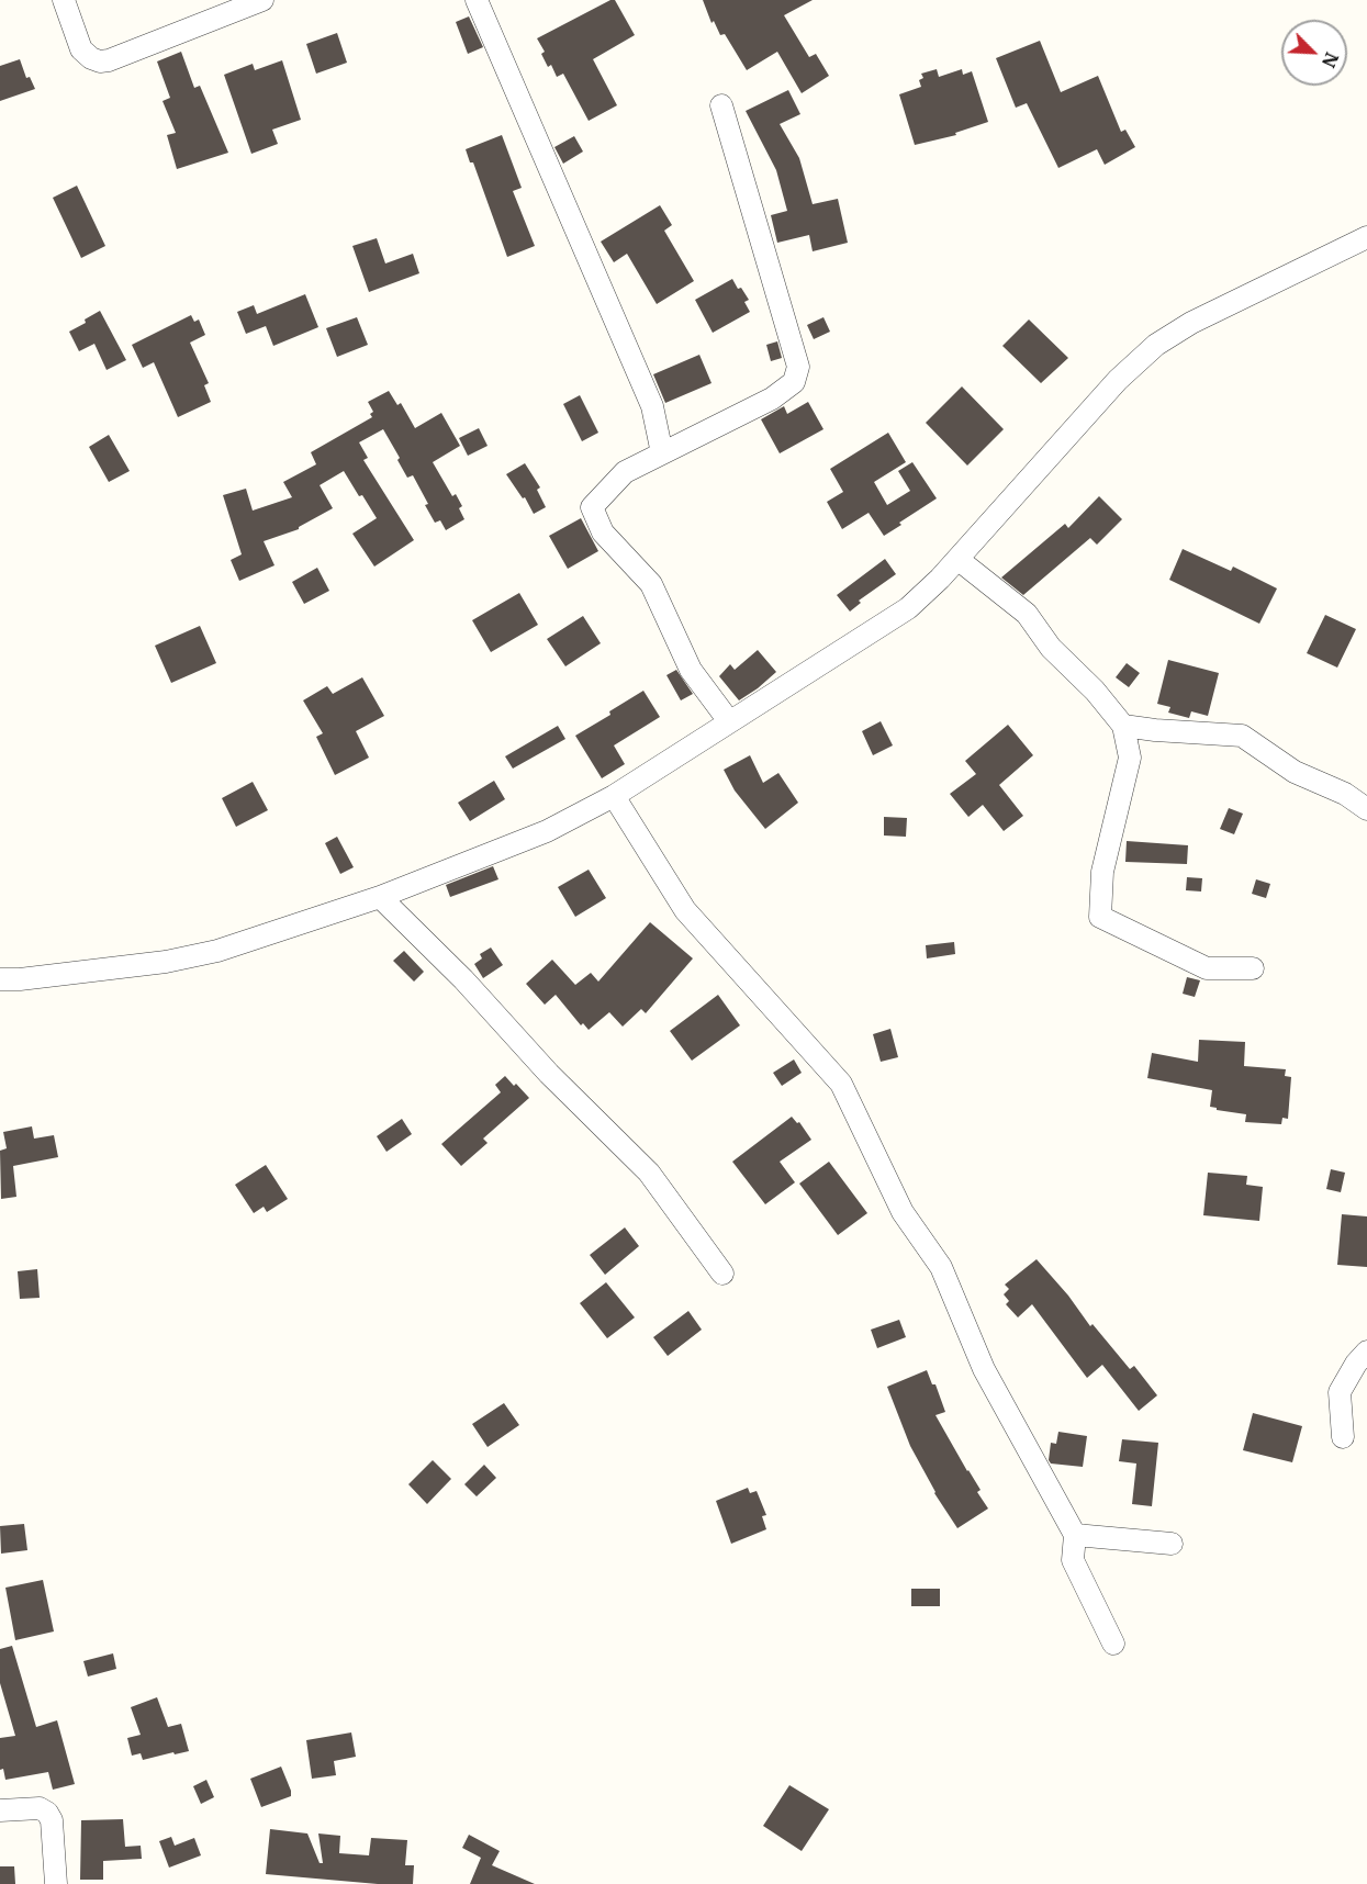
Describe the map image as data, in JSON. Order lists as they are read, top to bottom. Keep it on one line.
{"north":"bottom right"}
